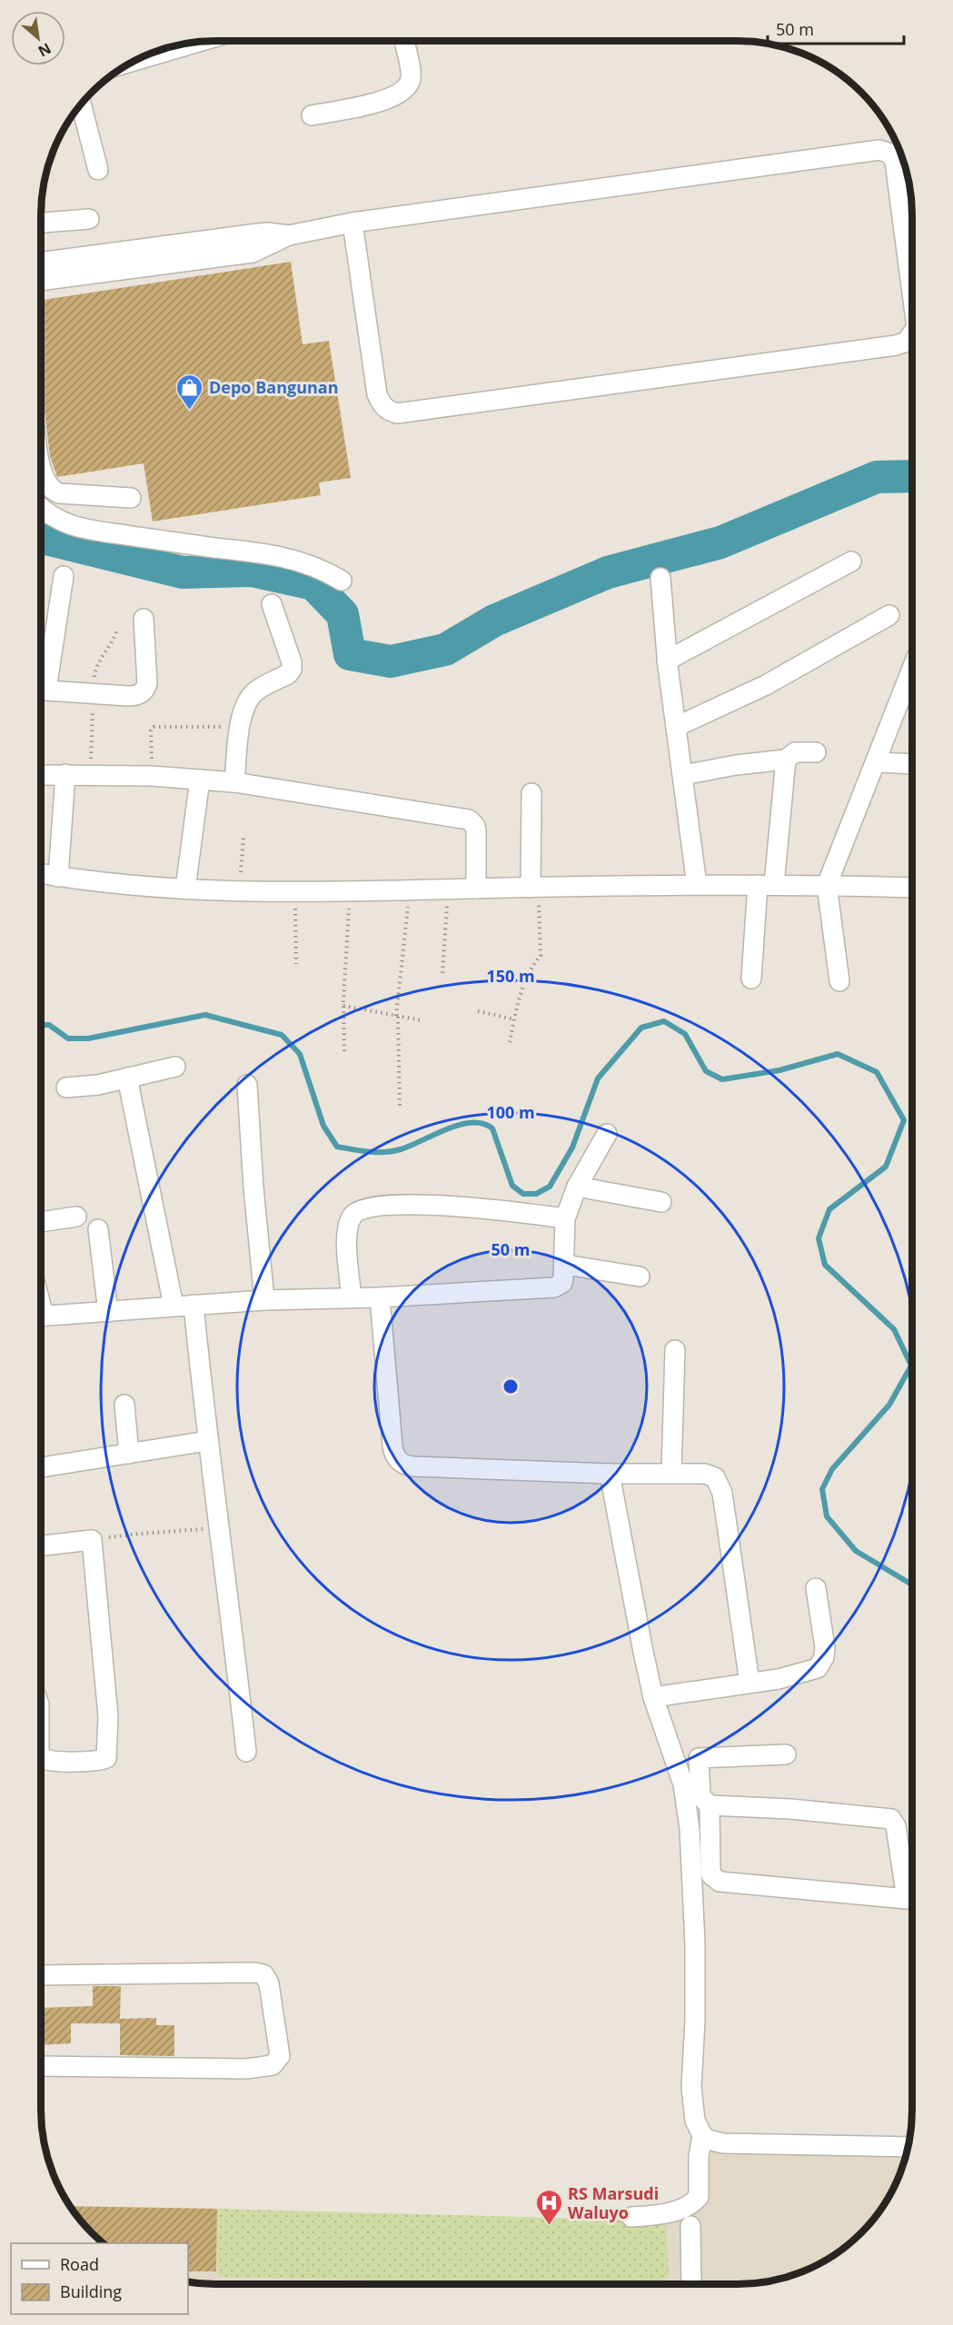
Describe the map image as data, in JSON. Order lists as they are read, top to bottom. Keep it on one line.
{"places":{"shop":["Depo Bangunan"],"hospital":["RS Marsudi Waluyo"]},"legend":["Road","Building"],"scale_bar":"50 m","north":"bottom right","rings":["150 m","100 m","50 m"]}
